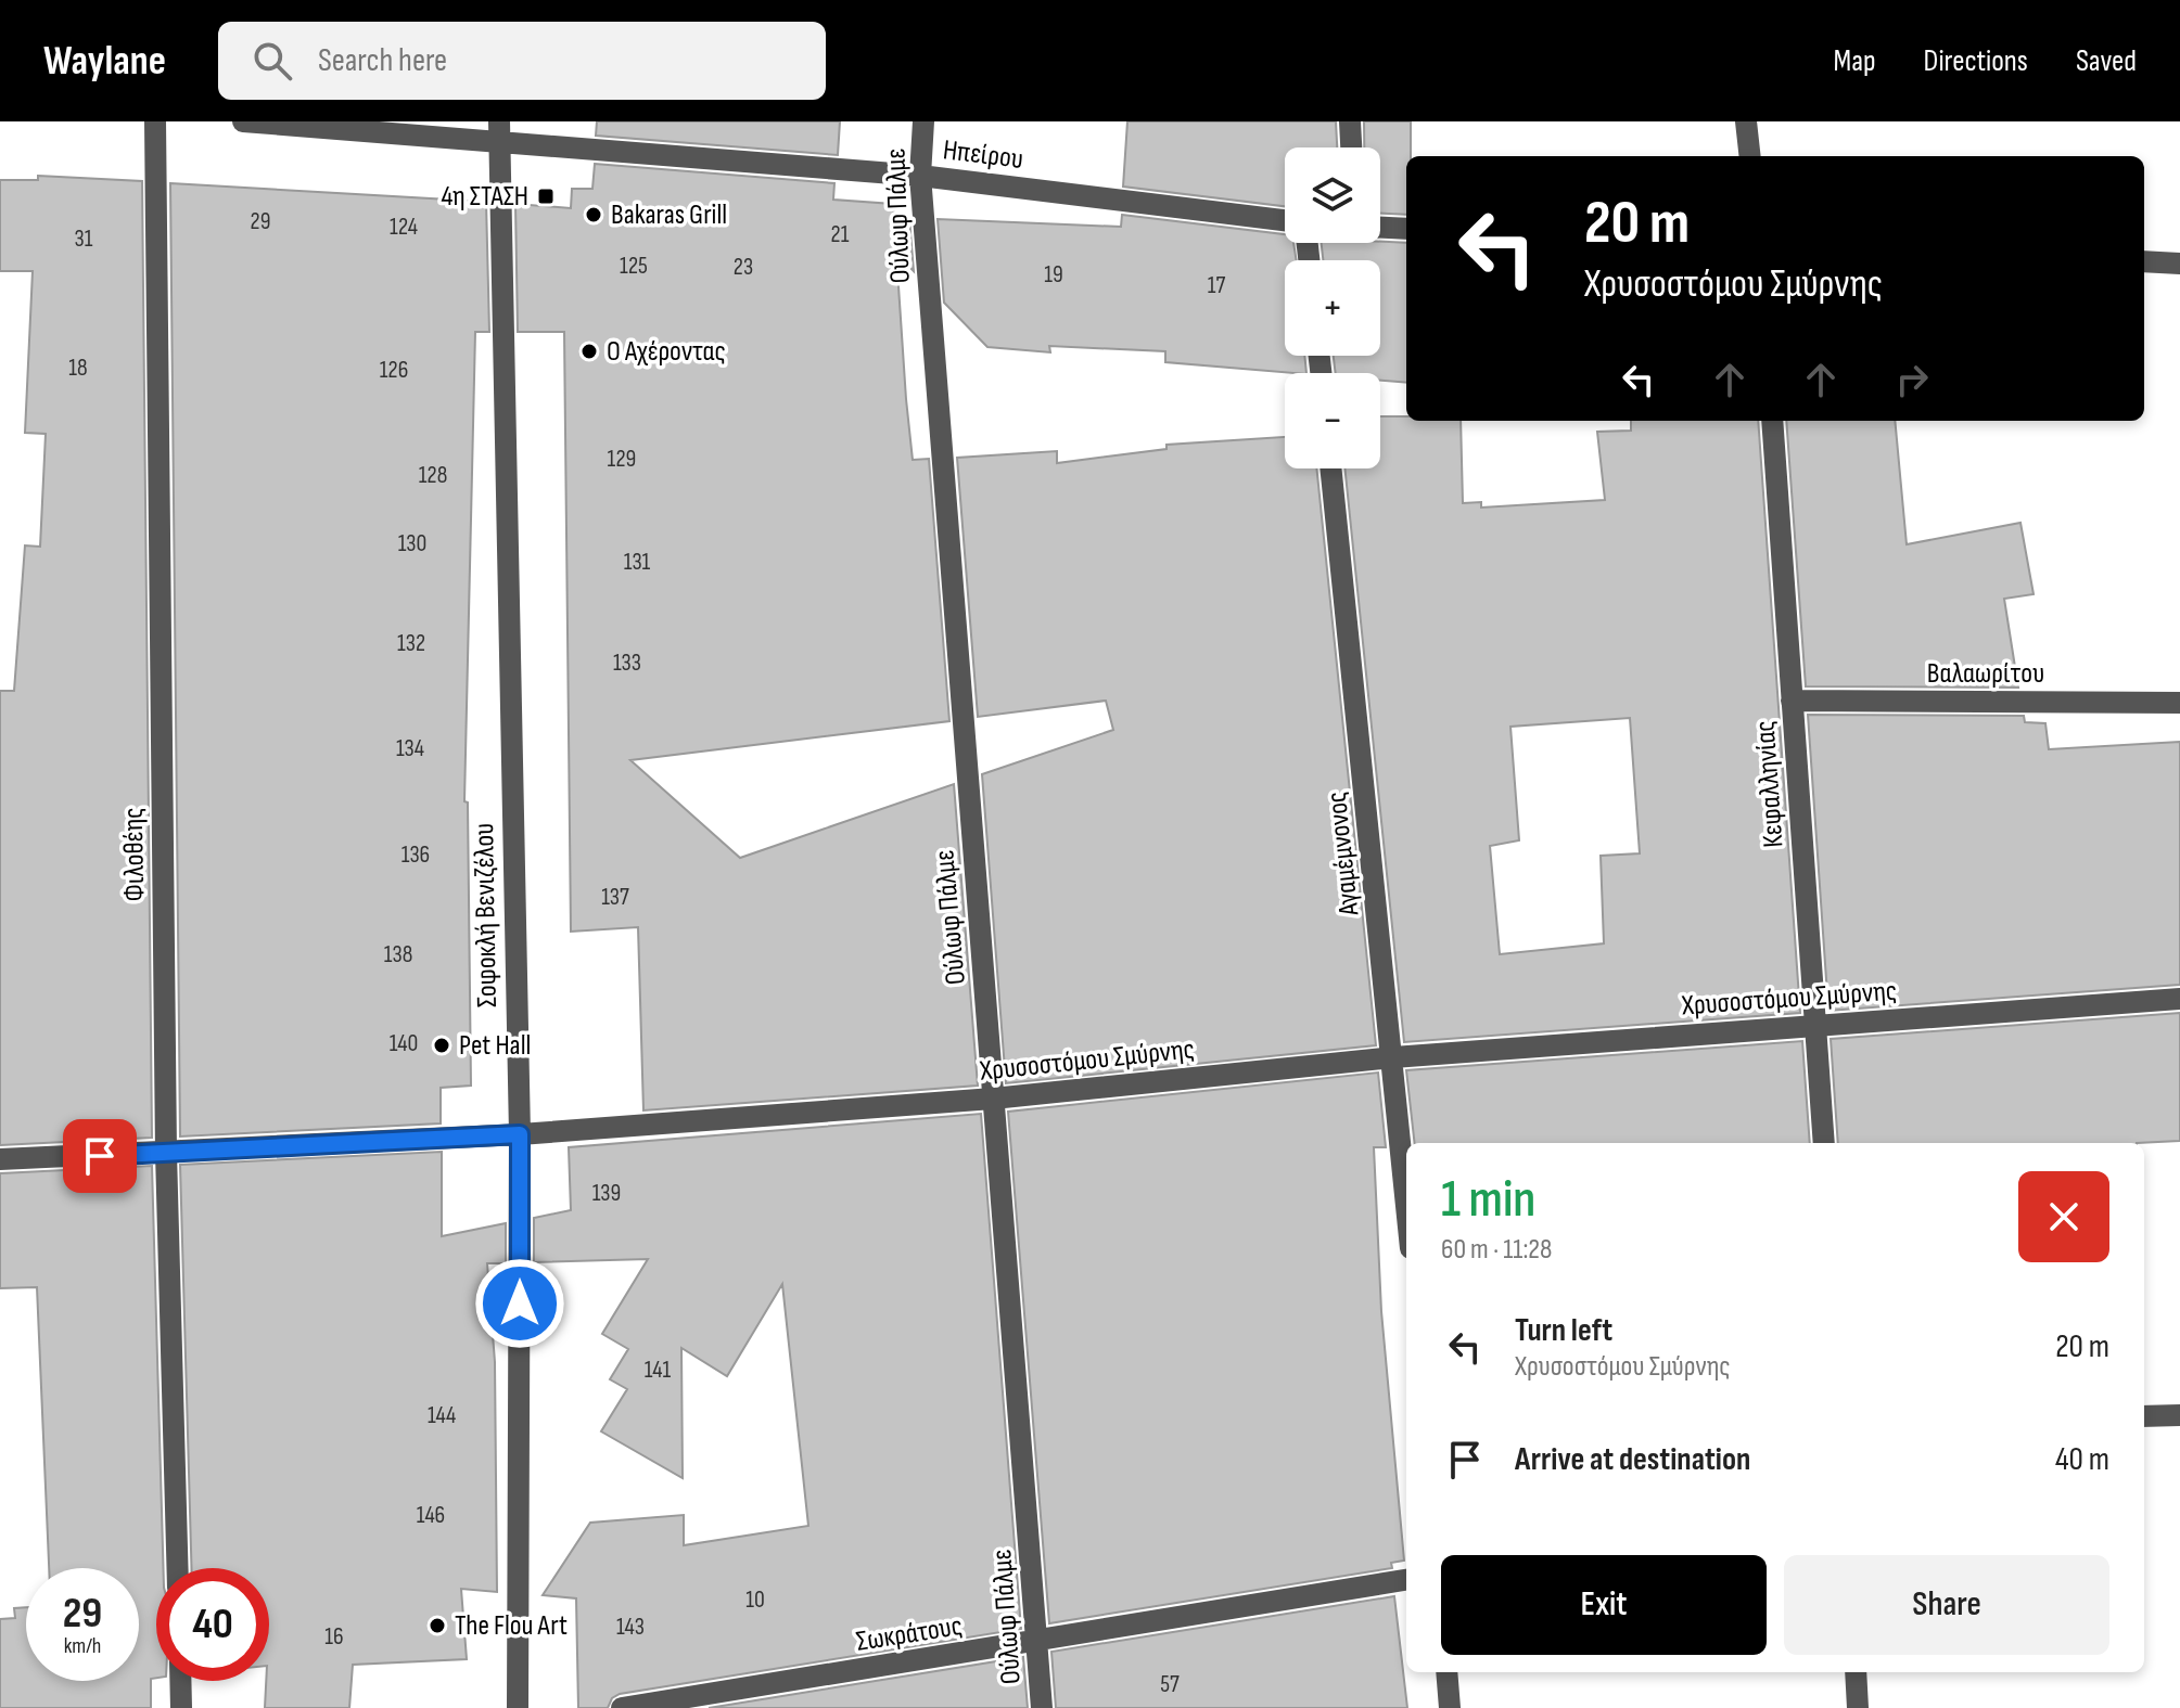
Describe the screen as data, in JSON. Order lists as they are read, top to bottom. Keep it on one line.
{"streets":{"street":["Ηπείρου","Ούλωφ Πάλμε","Βαλαωρίτου","Κεφαλληνίας","Αγαμέμνονος","Φιλοθέης","Σοφοκλή Βενιζέλου","Χρυσοστόμου Σμύρνης","Σωκράτους"]},"crossings":[["Ηπείρου","Ούλωφ Πάλμε"],["Ηπείρου","Σοφοκλή Βενιζέλου"],["Ούλωφ Πάλμε","Χρυσοστόμου Σμύρνης"],["Ούλωφ Πάλμε","Σωκράτους"],["Βαλαωρίτου","Κεφαλληνίας"],["Κεφαλληνίας","Χρυσοστόμου Σμύρνης"],["Αγαμέμνονος","Χρυσοστόμου Σμύρνης"],["Φιλοθέης","Χρυσοστόμου Σμύρνης"],["Σοφοκλή Βενιζέλου","Χρυσοστόμου Σμύρνης"]],"places":{"transit":["4η ΣΤΑΣΗ"],"other":["Bakaras Grill","Ο Αχέροντας","Pet Hall","The Flou Art"]},"house_numbers":["29","124","21","31","125","23","19","17","18","126","129","128","130","131","132","133","134","136","137","138","140","139","141","144","146","10","143","16","57"],"page":{"header":"Waylane","search":"Search here","nav":["Map","Directions","Saved"],"map_buttons":["+","−"],"turn":["20 m","Χρυσοστόμου Σμύρνης"],"heading":["1 min","60 m · 11:28"],"list":[{"name":"Turn left","note":"Χρυσοστόμου Σμύρνης","value":"20 m"},{"name":"Arrive at destination","value":"40 m"}],"buttons":["Exit","Share"],"speed":"29 km/h","limit":"40"}}
